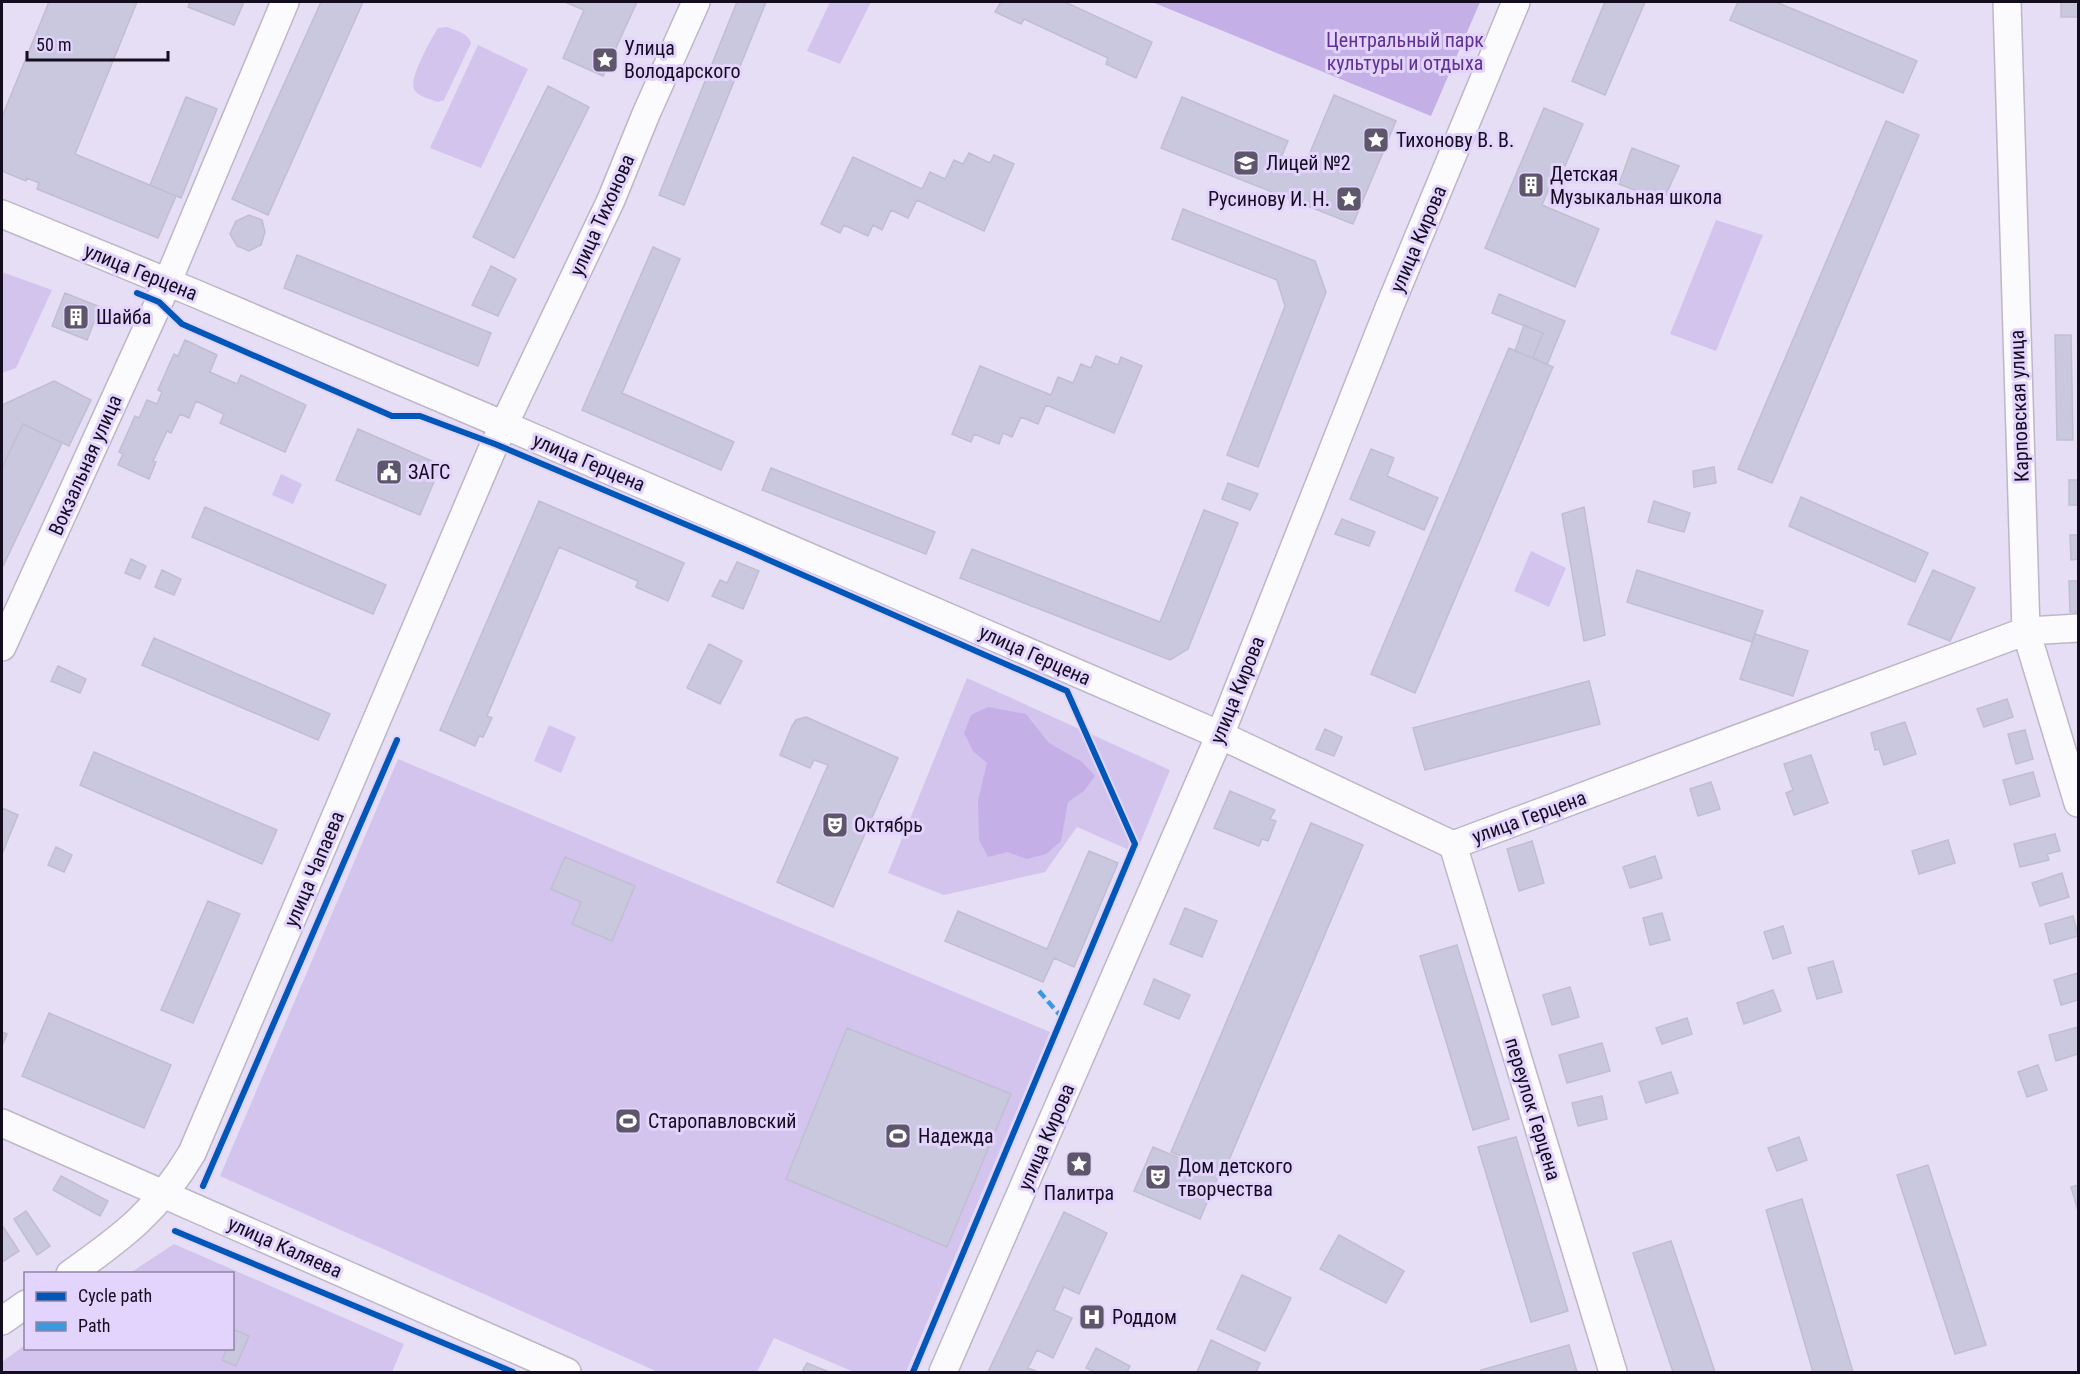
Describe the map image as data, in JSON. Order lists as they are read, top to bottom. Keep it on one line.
{"streets":{"street":["улица Тихонова","улица Кирова","улица Герцена","Карповская улица","Вокзальная улица","улица Чапаева","переулок Герцена","улица Каляева"]},"crossings":[["улица Тихонова","улица Герцена"],["улица Тихонова","улица Чапаева"],["улица Кирова","улица Герцена"],["улица Герцена","Карповская улица"],["улица Герцена","Вокзальная улица"],["улица Герцена","улица Чапаева"],["улица Герцена","переулок Герцена"],["улица Чапаева","улица Каляева"]],"parks":["Центральный парк культуры и отдыха"],"places":{"place":["Улица Володарского","Тихонову В. В.","Русинову И. Н.","Палитра"],"school or university":["Лицей №2"],"building":["Детская Музыкальная школа","Шайба"],"public building":["ЗАГС"],"theatre":["Октябрь","Дом детского творчества"],"sports":["Старопавловский","Надежда"],"hospital":["Роддом"]},"legend":["Cycle path","Path"],"scale_bar":"50 m"}
